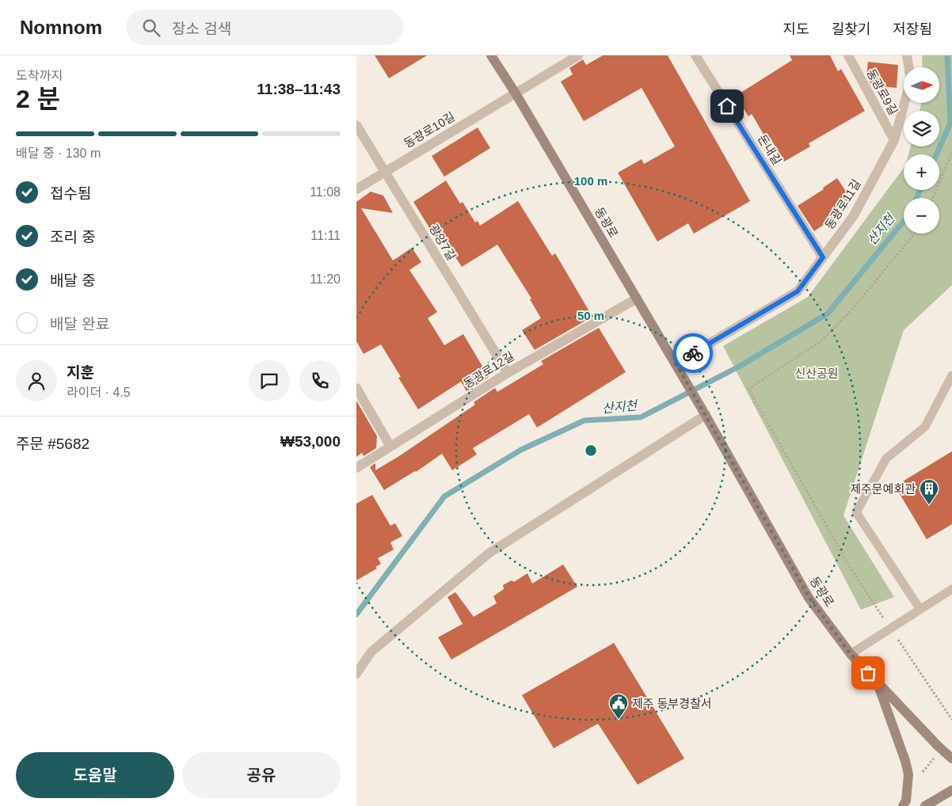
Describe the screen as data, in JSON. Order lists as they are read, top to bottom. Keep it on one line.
{"streets":{"main road":["동광로"],"street":["동광로9길","동광로10길","돈내길","동광로11길","광양7길","동광로12길"]},"crossings":[["동광로9길","동광로11길"],["동광로10길","동광로"],["동광로10길","광양7길"],["돈내길","동광로11길"],["동광로11길","동광로"],["동광로","동광로12길"],["광양7길","동광로12길"]],"water":["산지천"],"parks":["신산공원"],"places":{"building":["제주문예회관"],"public building":["제주 동부경찰서"]},"north":"right","page":{"header":"Nomnom","search":"장소 검색","nav":["지도","길찾기","저장됨"],"heading":["2 분","도착까지","11:38–11:43"],"panel":["지훈","라이더 · 4.5","주문 #5682","₩53,000"],"map_buttons":["+","−"],"bar":"배달 중 · 130 m","list":[["접수됨","11:08"],["조리 중","11:11"],["배달 중","11:20"],"배달 완료"],"buttons":["도움말","공유"]},"rings":["100 m","50 m"]}
